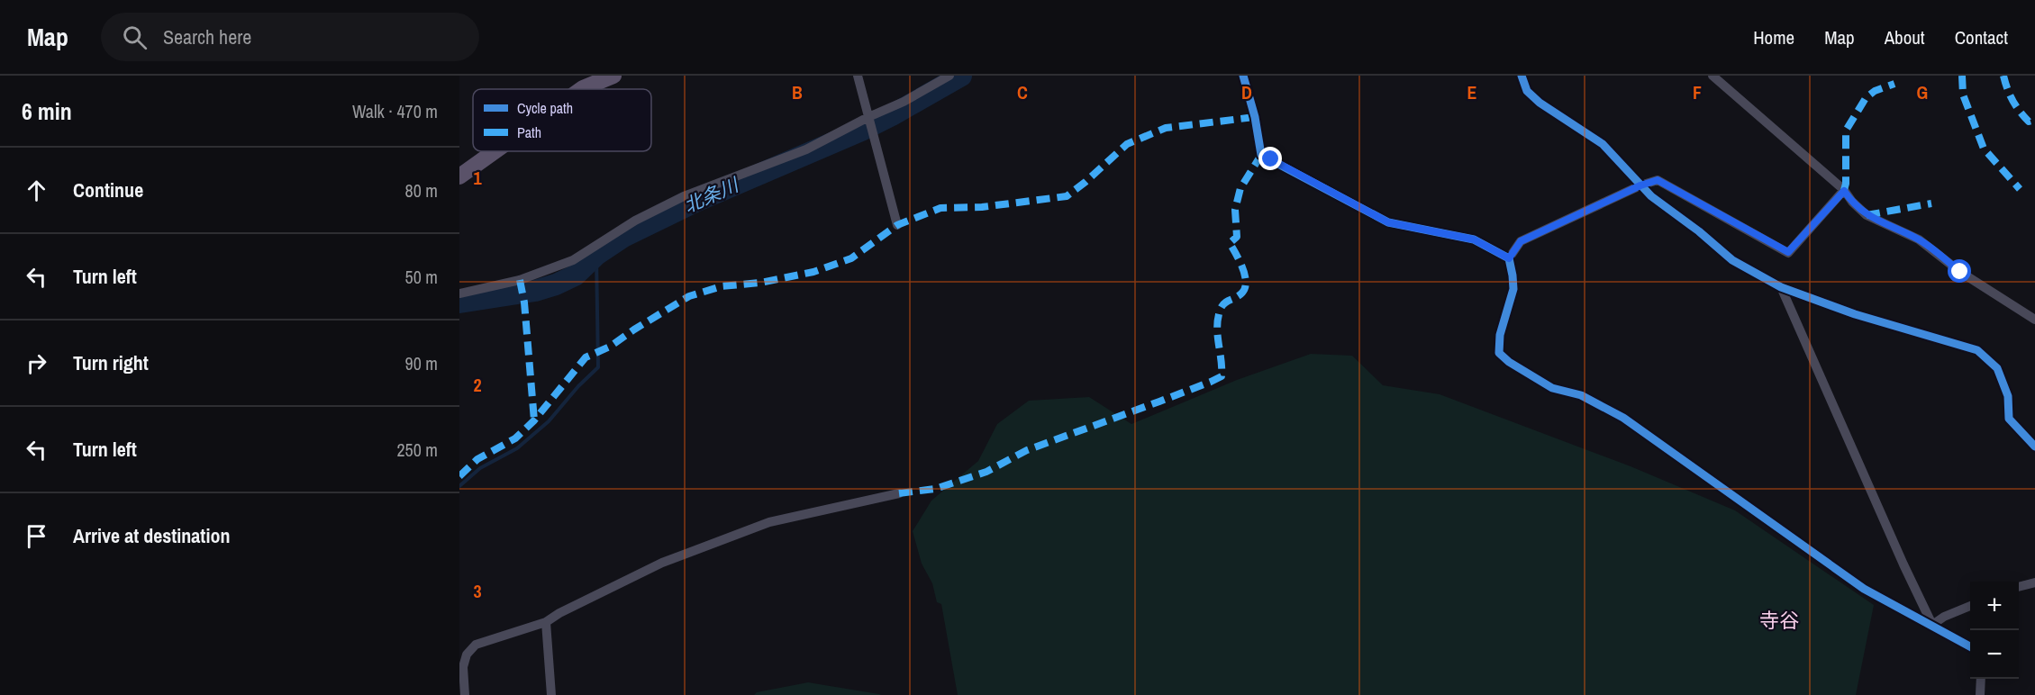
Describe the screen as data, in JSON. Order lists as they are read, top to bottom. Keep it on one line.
{"districts":["寺谷"],"water":["北条川"],"legend":["Cycle path","Path"],"page":{"header":"Map","search":"Search here","nav":["Home","Map","About","Contact"],"heading":["6 min","Walk · 470 m"],"list":[["Continue","80 m"],["Turn left","50 m"],["Turn right","90 m"],["Turn left","250 m"],"Arrive at destination"],"map_buttons":["+","−"]},"grid":{"columns":["B","C","D","E","F","G"],"rows":["1","2","3"]}}
